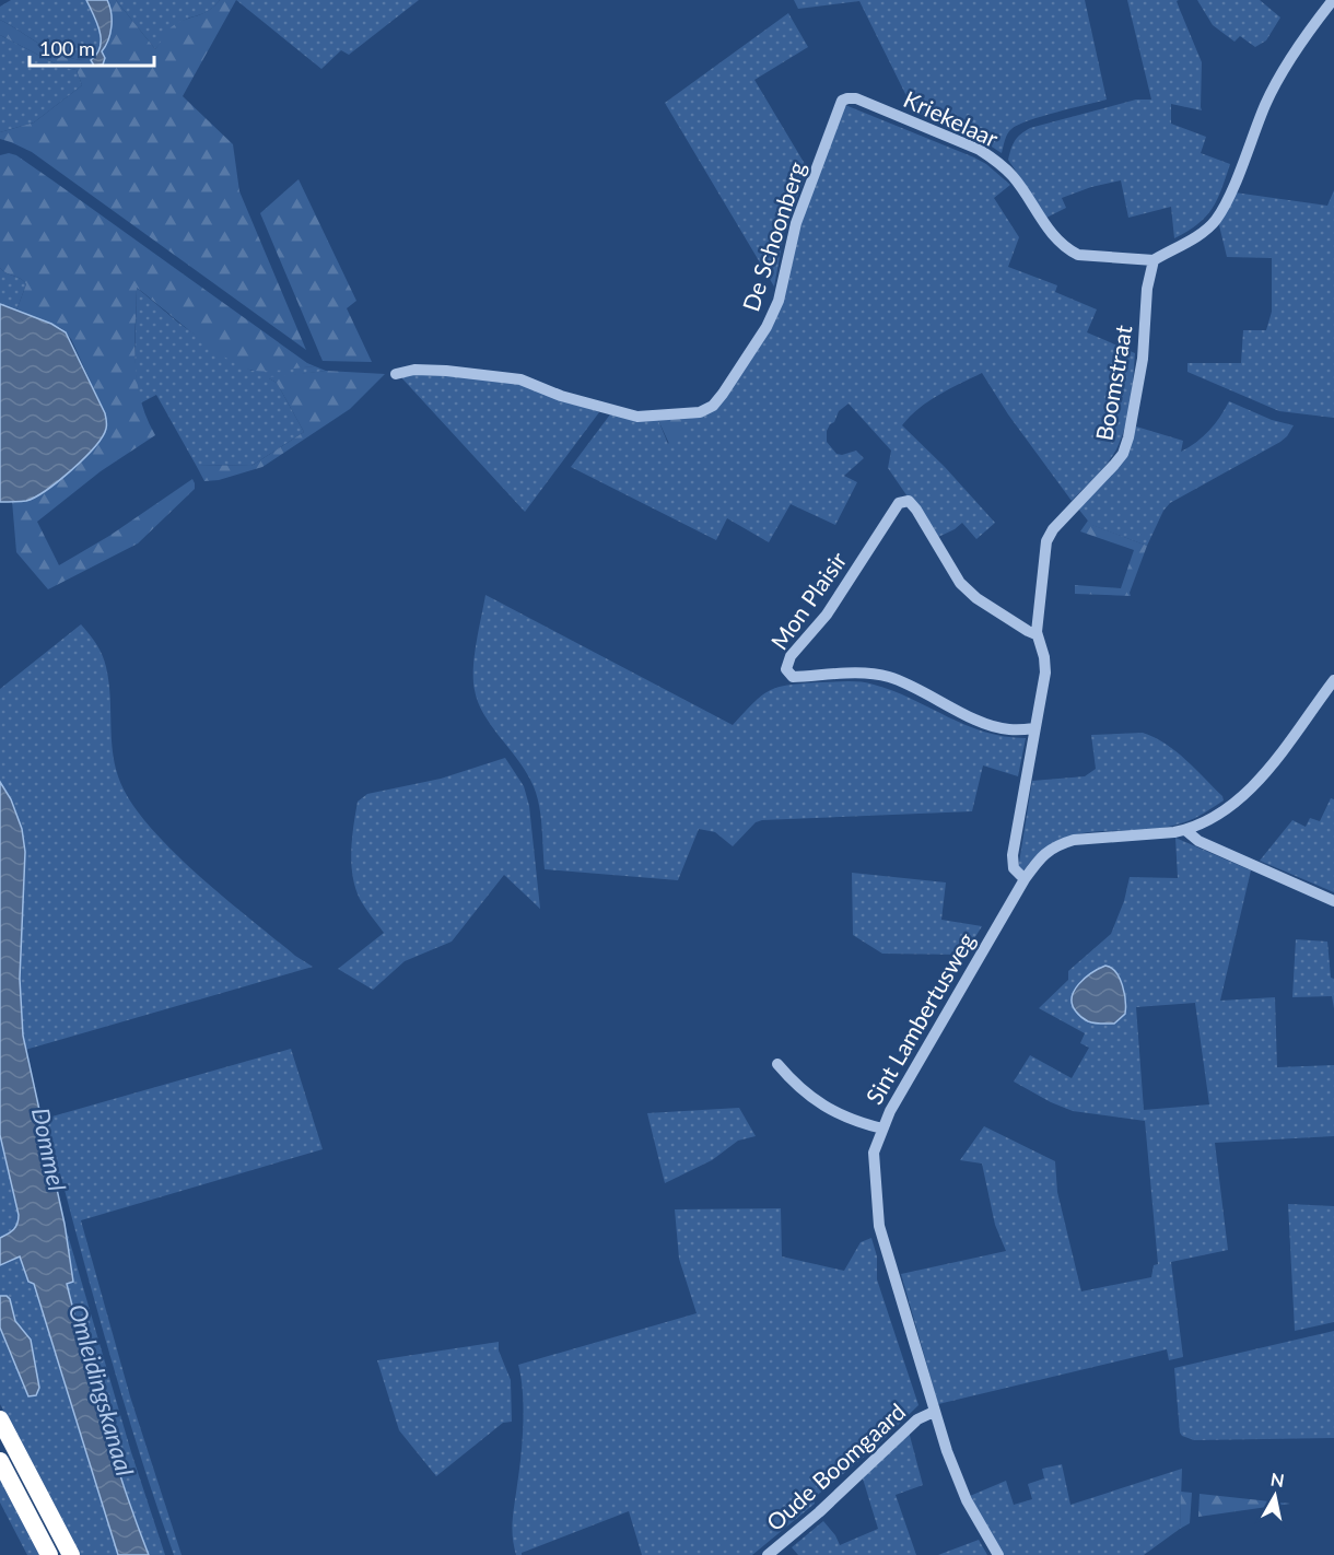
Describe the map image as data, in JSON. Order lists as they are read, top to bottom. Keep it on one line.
{"streets":{"street":["Kriekelaar","De Schoonberg","Boomstraat","Mon Plaisir","Sint Lambertusweg","Oude Boomgaard"]},"crossings":[["Kriekelaar","De Schoonberg"],["Kriekelaar","Boomstraat"],["Boomstraat","Mon Plaisir"],["Boomstraat","Sint Lambertusweg"],["Sint Lambertusweg","Oude Boomgaard"]],"water":["Dommel","Omleidingskanaal"],"scale_bar":"100 m","north":"top"}
